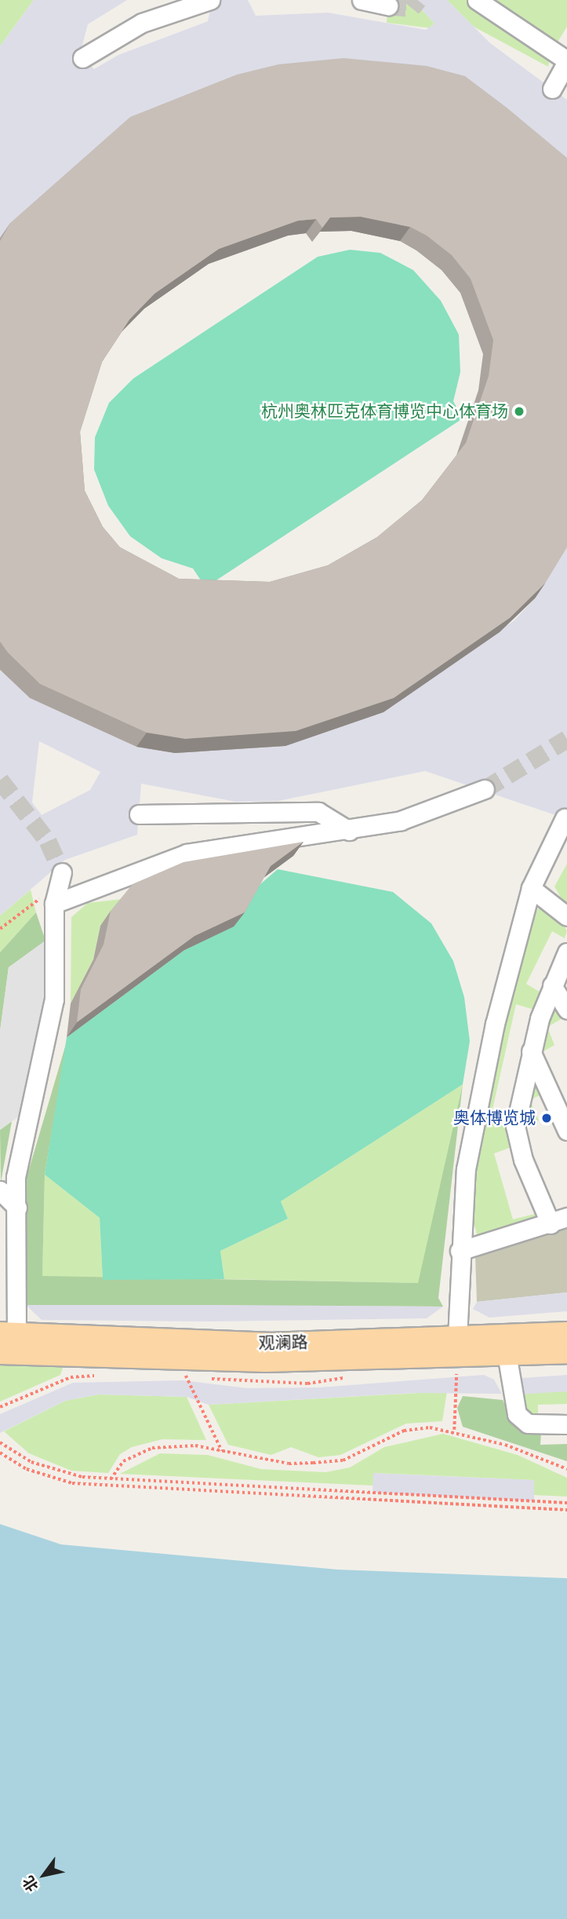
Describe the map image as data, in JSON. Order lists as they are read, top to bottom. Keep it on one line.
{"streets":{"main road":["观澜路"]},"places":["杭州奥林匹克体育博览中心体育场","奥体博览城"],"north":"bottom left"}
